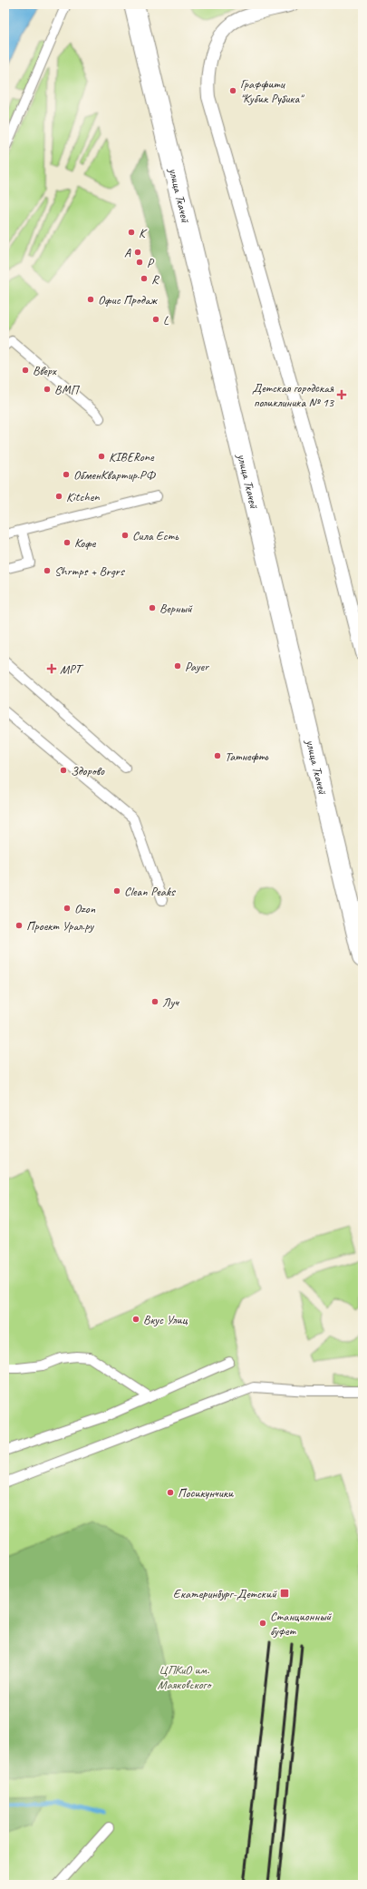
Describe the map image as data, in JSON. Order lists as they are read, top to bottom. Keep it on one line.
{"streets":{"main road":["улица Ткачей"]},"parks":["ЦПКиО им. Маяковского"],"places":{"other":["Граффити \"Кубик Рубика\"","K","A","P","R","Офис Продаж","L","Вверх","ВМП","KIBERone","ОбменКвартир.РФ","Kitchen","Сила Есть","Кофе","Shrmps + Brgrs","Верный","Payer","Татнефть","Здорово","Clean Peaks","Ozon","Проект Урал.ру","Луч","Вкус Улиц","Посикунчики","Станционный буфет"],"health":["Детская городская поликлиника № 13","МРТ"],"transit":["Екатеринбург-Детский"]}}
